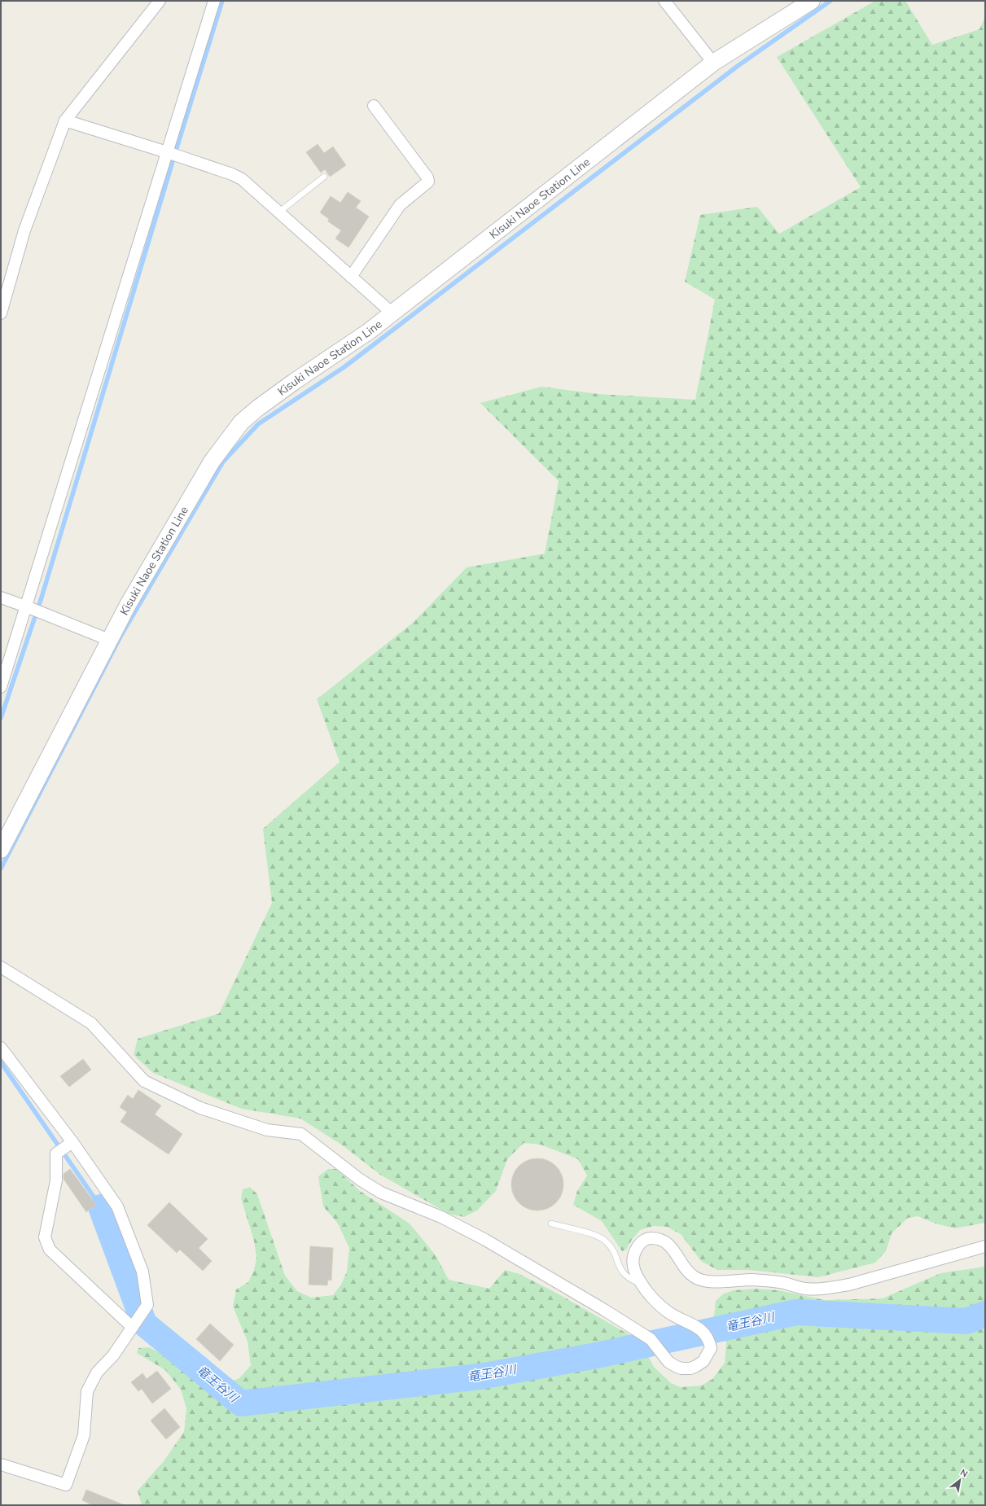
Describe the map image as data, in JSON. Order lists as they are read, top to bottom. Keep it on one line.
{"streets":{"main road":["Kisuki Naoe Station Line"]},"water":["竜王谷川"],"north":"top right"}
